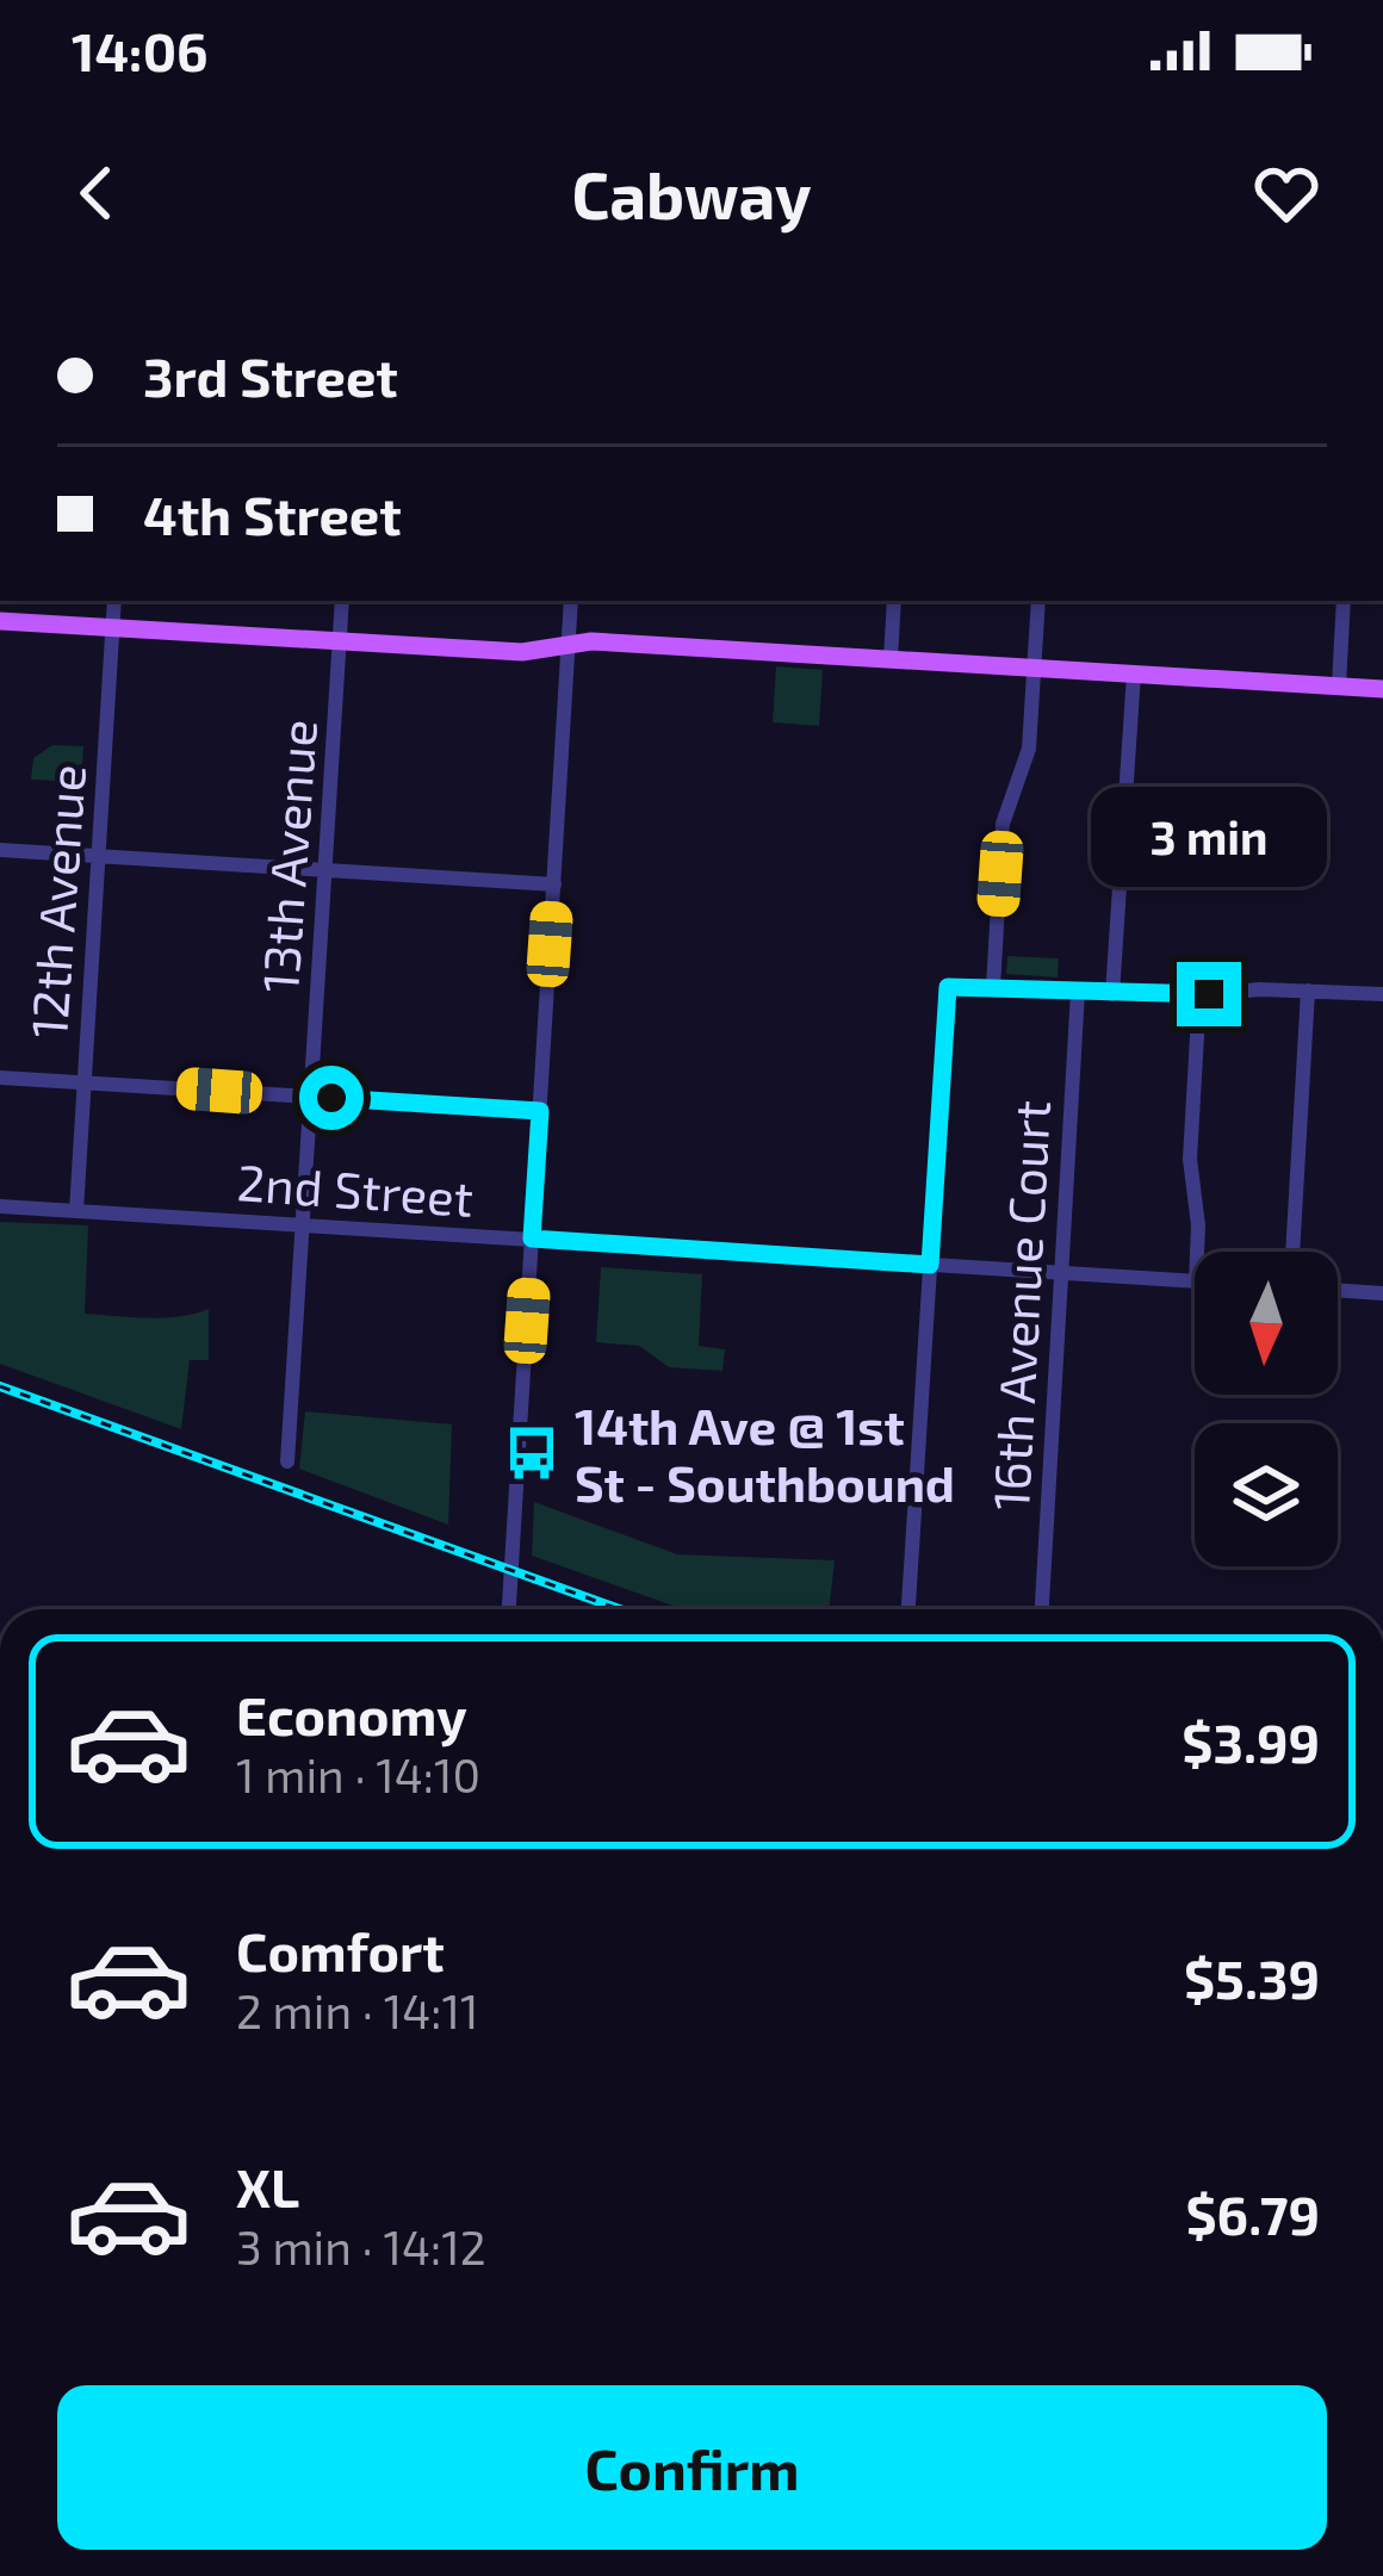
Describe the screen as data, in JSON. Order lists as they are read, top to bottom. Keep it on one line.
{"streets":{"street":["13th Avenue","12th Avenue","2nd Street","16th Avenue Court"]},"crossings":[["13th Avenue","2nd Street"],["12th Avenue","2nd Street"],["2nd Street","16th Avenue Court"]],"places":{"bus stop":["14th Ave @ 1st St - Southbound"]},"north":"bottom","page":{"status":"14:06","header":"Cabway","banner":["3rd Street","4th Street"],"bubble":"3 min","list":[{"name":"Economy","note":"1 min · 14:10","value":"$3.99"},{"name":"Comfort","note":"2 min · 14:11","value":"$5.39"},{"name":"XL","note":"3 min · 14:12","value":"$6.79"}],"buttons":"Confirm"}}
